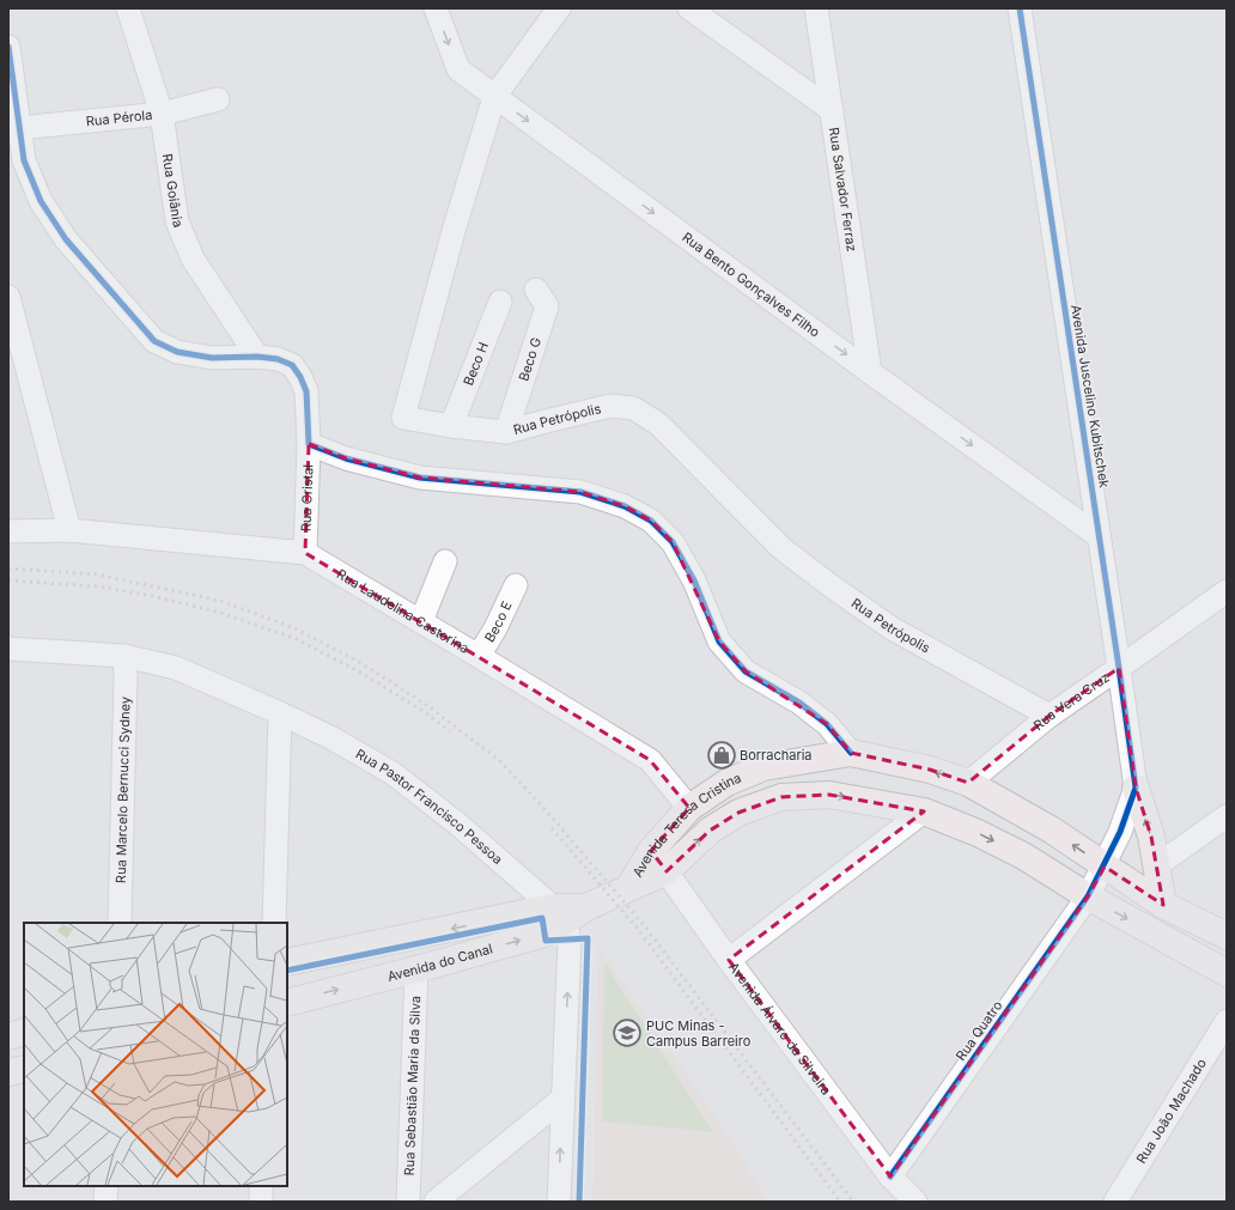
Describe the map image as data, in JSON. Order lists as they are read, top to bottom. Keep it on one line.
{"streets":{"main road":["Avenida Teresa Cristina","Avenida do Canal"],"street":["Rua Pérola","Rua Goiânia","Rua Salvador Ferraz","Rua Bento Gonçalves Filho","Beco G","Beco H","Avenida Juscelino Kubitschek","Rua Petrópolis","Rua Cristal","Rua Laudelina Castorina","Beco E","Rua Vera Cruz","Rua Marcelo Bernucci Sydney","Rua Pastor Francisco Pessoa","Avenida Álvaro da Silveira","Rua Quatro","Rua Sebastião Maria da Silva","Rua João Machado"]},"crossings":[["Rua Pérola","Rua Goiânia"],["Rua Pérola","Rua Cristal"],["Rua Goiânia","Rua Cristal"],["Rua Salvador Ferraz","Rua Bento Gonçalves Filho"],["Rua Bento Gonçalves Filho","Avenida Juscelino Kubitschek"],["Rua Bento Gonçalves Filho","Rua Petrópolis"],["Beco G","Rua Petrópolis"],["Beco H","Rua Petrópolis"],["Avenida Juscelino Kubitschek","Rua Vera Cruz"],["Avenida Juscelino Kubitschek","Rua Quatro"],["Rua Petrópolis","Rua Vera Cruz"],["Rua Cristal","Rua Laudelina Castorina"],["Rua Laudelina Castorina","Beco E"],["Rua Laudelina Castorina","Avenida Teresa Cristina"],["Rua Vera Cruz","Avenida Teresa Cristina"],["Rua Marcelo Bernucci Sydney","Rua Pastor Francisco Pessoa"],["Rua Pastor Francisco Pessoa","Avenida do Canal"],["Avenida Teresa Cristina","Avenida do Canal"],["Avenida Teresa Cristina","Avenida Álvaro da Silveira"],["Avenida Teresa Cristina","Rua Quatro"],["Avenida do Canal","Rua Sebastião Maria da Silva"],["Avenida Álvaro da Silveira","Rua Quatro"]],"one_way":["Rua Bento Gonçalves Filho"],"places":{"shop":["Borracharia"],"school or university":["PUC Minas - Campus Barreiro"]}}
